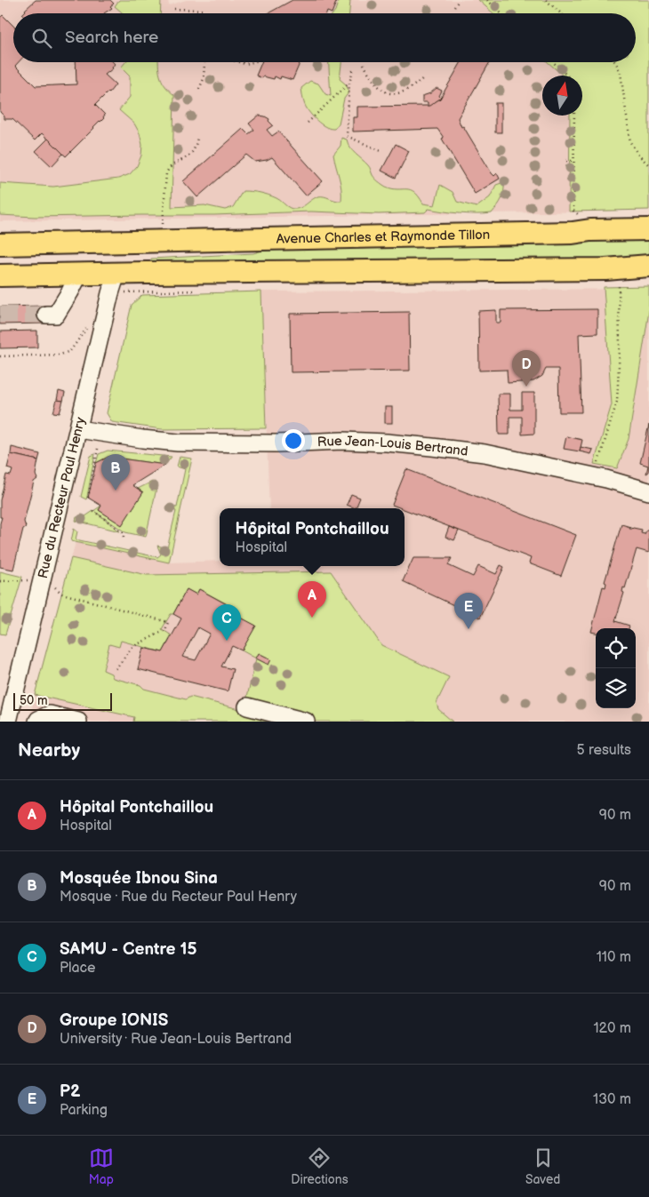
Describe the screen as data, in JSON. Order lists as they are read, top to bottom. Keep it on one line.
{"streets":{"main road":["Avenue Charles et Raymonde Tillon"],"street":["Rue Jean-Louis Bertrand","Rue du Recteur Paul Henry"]},"crossings":[["Rue Jean-Louis Bertrand","Rue du Recteur Paul Henry"]],"scale_bar":"50 m","north":"top","page":{"search":"Search here","pins":["D","B","A","E","C"],"popup":["Hôpital Pontchaillou","Hospital"],"scale":"50 m","heading":["Nearby","5 results"],"list":[{"mark":"A","name":"Hôpital Pontchaillou","note":"Hospital","value":"90 m"},{"mark":"B","name":"Mosquée Ibnou Sina","note":"Mosque · Rue du Recteur Paul Henry","value":"90 m"},{"mark":"C","name":"SAMU - Centre 15","note":"Place","value":"110 m"},{"mark":"D","name":"Groupe IONIS","note":"University · Rue Jean-Louis Bertrand","value":"120 m"},{"mark":"E","name":"P2","note":"Parking","value":"130 m"}],"nav":["Map","Directions","Saved"]}}
